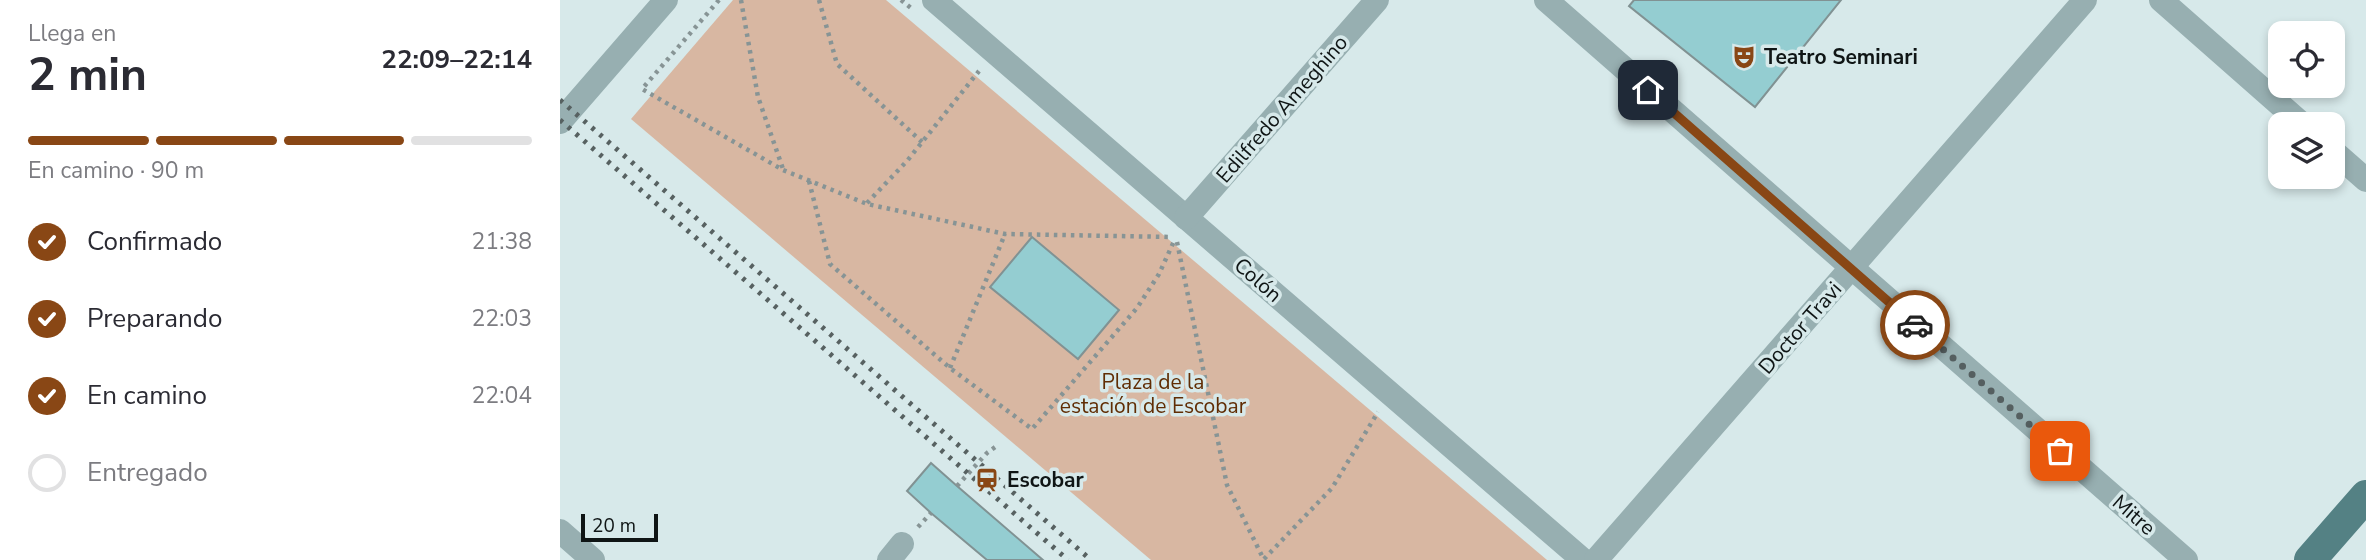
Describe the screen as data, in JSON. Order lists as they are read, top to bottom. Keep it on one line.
{"streets":{"street":["Edilfredo Ameghino","Colón","Doctor Travi","Mitre"]},"crossings":[["Edilfredo Ameghino","Colón"],["Doctor Travi","Mitre"]],"parks":["Plaza de la estación de Escobar"],"places":{"theatre":["Teatro Seminari"],"station":["Escobar"]},"scale_bar":"20 m","page":{"heading":["2 min","Llega en","22:09–22:14"],"bar":"En camino · 90 m","list":[["Confirmado","21:38"],["Preparando","22:03"],["En camino","22:04"],"Entregado"],"scale":"20 m"}}
